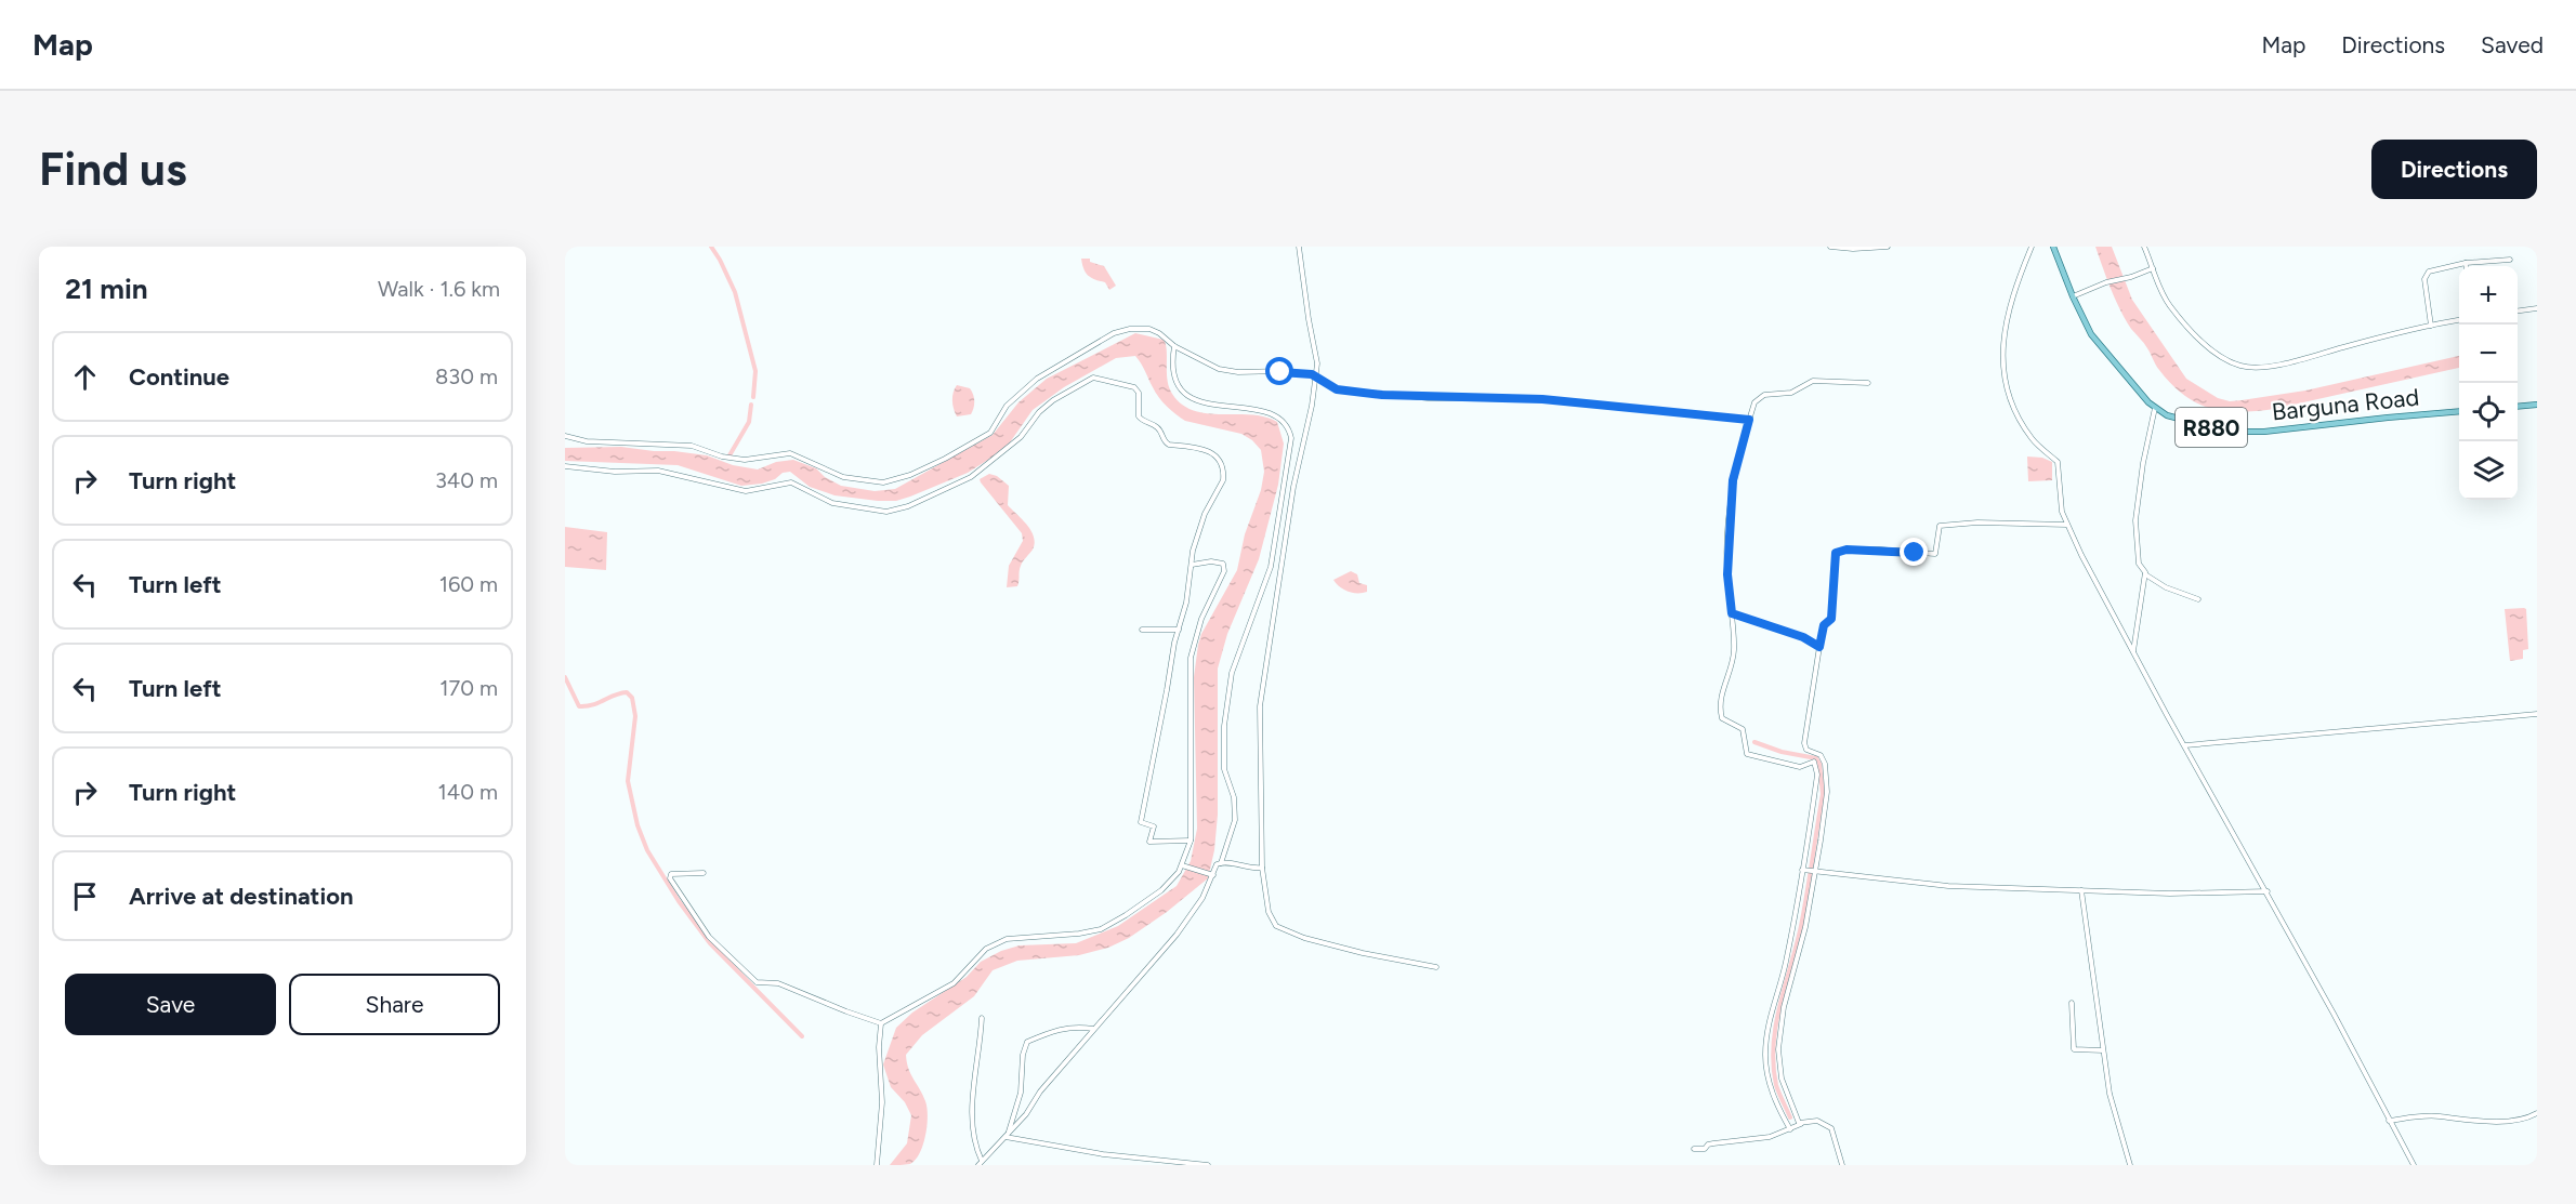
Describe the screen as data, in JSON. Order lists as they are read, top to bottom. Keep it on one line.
{"streets":{"main road":["Barguna Road","R880"]},"page":{"header":"Map","nav":["Map","Directions","Saved"],"buttons":["Directions",["Save","Share"]],"title":"Find us","heading":["21 min","Walk · 1.6 km"],"map_buttons":["+","−"],"list":[["Continue","830 m"],["Turn right","340 m"],["Turn left","160 m"],["Turn left","170 m"],["Turn right","140 m"],"Arrive at destination"]}}
